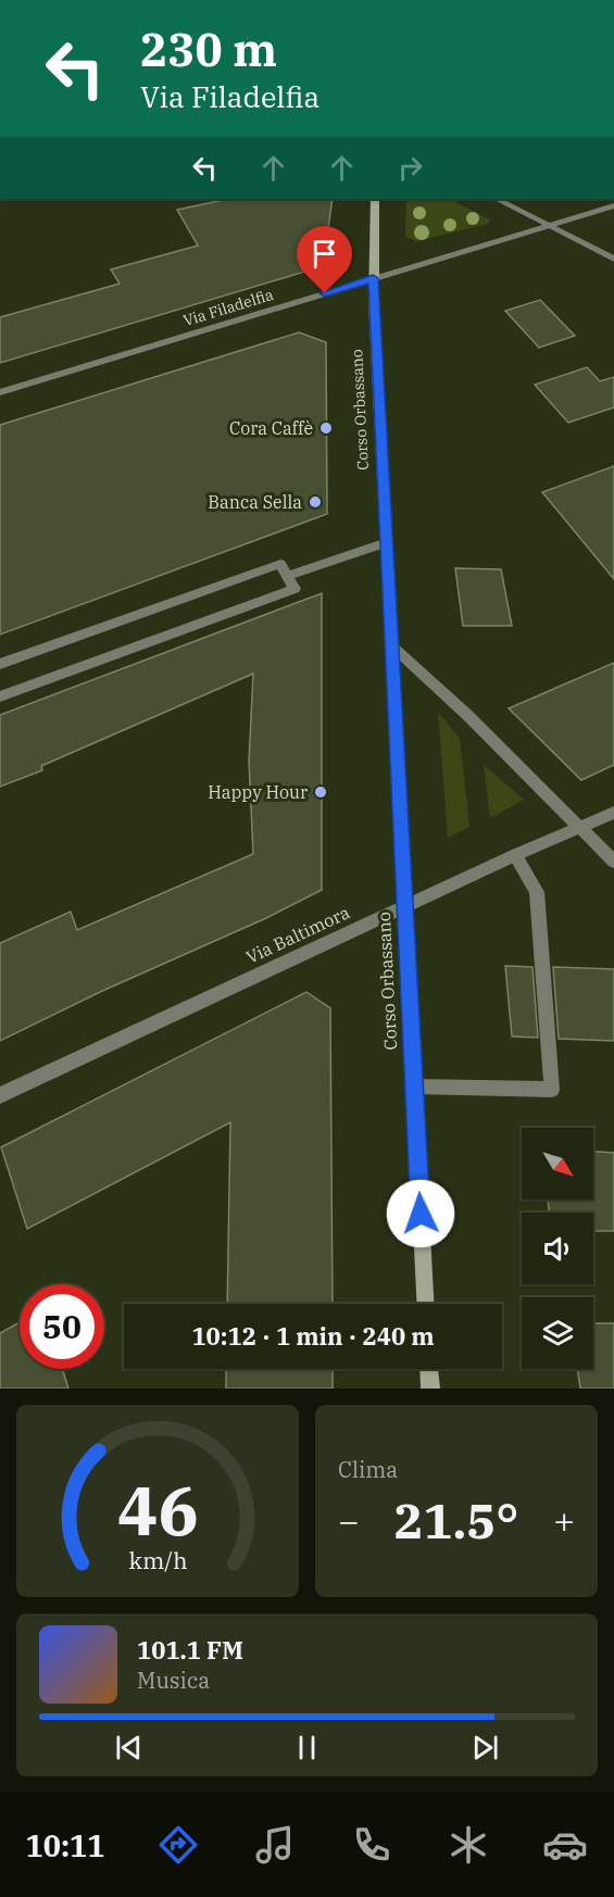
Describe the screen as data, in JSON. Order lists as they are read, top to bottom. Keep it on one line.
{"streets":{"main road":["Corso Orbassano"],"street":["Via Filadelfia","Via Baltimora"]},"crossings":[["Via Filadelfia","Corso Orbassano"],["Corso Orbassano","Via Baltimora"]],"places":["Cora Caffè","Banca Sella","Happy Hour"],"north":"bottom right","page":{"turn":["230 m","Via Filadelfia"],"limit":"50","trip":"10:12 · 1 min · 240 m","tile":"Clima","heat":["−","21.5°","+"],"song":["101.1 FM","Musica"],"tabs":"10:11","gauge":["46","km/h"]}}
